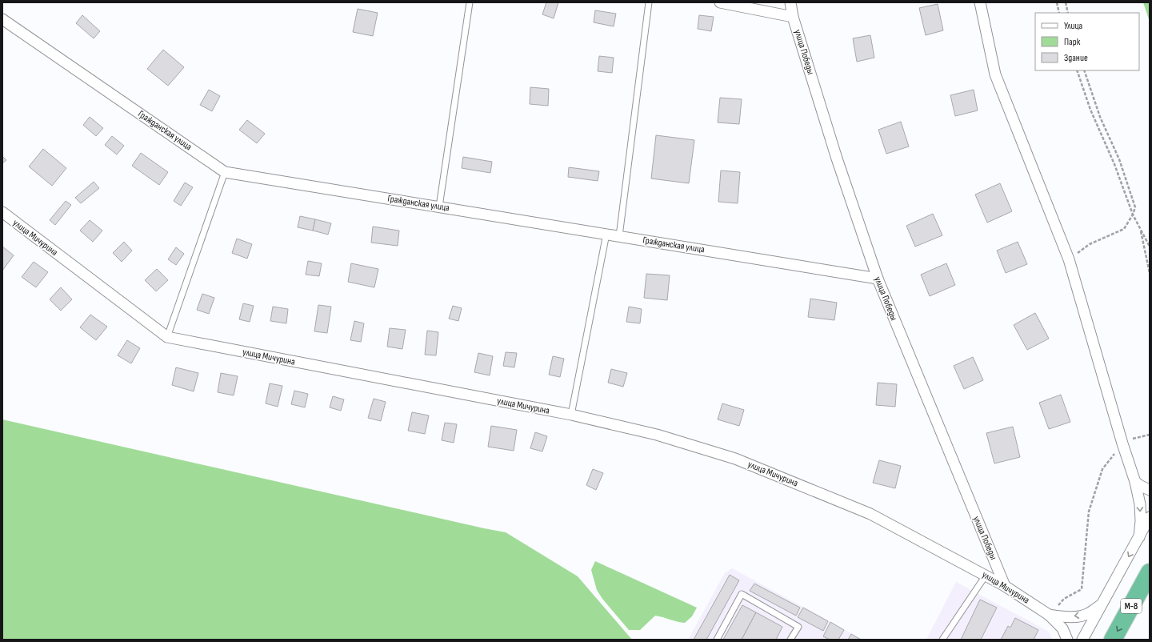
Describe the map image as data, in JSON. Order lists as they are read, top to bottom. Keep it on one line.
{"streets":{"highway":["М-8"],"street":["улица Победы","Гражданская улица","улица Мичурина"]},"crossings":[["улица Победы","Гражданская улица"],["улица Победы","улица Мичурина"]],"legend":["Улица","Парк","Здание"]}
